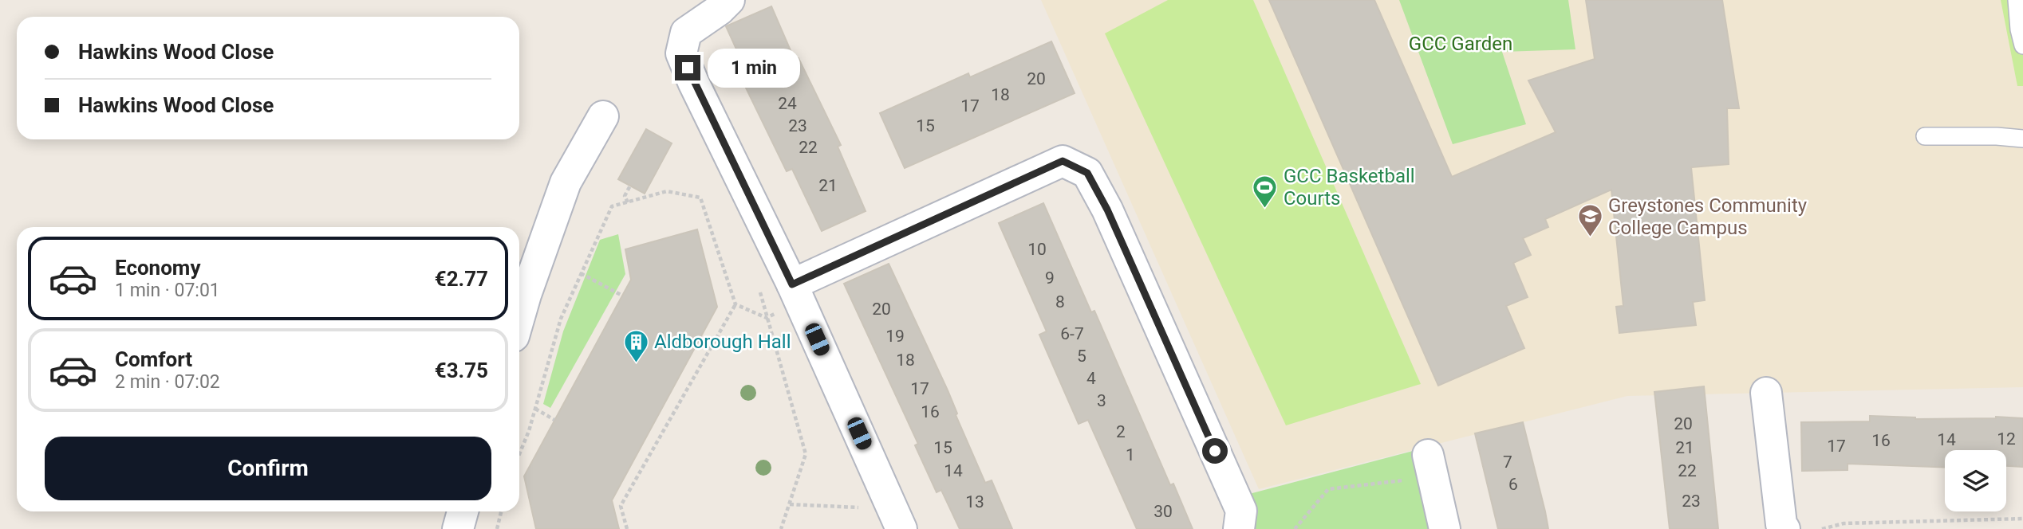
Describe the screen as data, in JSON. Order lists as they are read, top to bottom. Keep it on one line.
{"parks":["GCC Garden"],"places":{"sports":["GCC Basketball Courts"],"school or university":["Greystones Community College Campus"],"building":["Aldborough Hall"]},"house_numbers":["20","18","24","17","23","15","22","21","10","9","8","20","6-7","19","5","18","4","17","3","16","20","2","12","14","16","17","15","21","1","7","14","22","6","23","13","30"],"page":{"banner":["Hawkins Wood Close","Hawkins Wood Close"],"bubble":"1 min","list":[{"name":"Economy","note":"1 min · 07:01","value":"€2.77"},{"name":"Comfort","note":"2 min · 07:02","value":"€3.75"}],"buttons":"Confirm"}}
